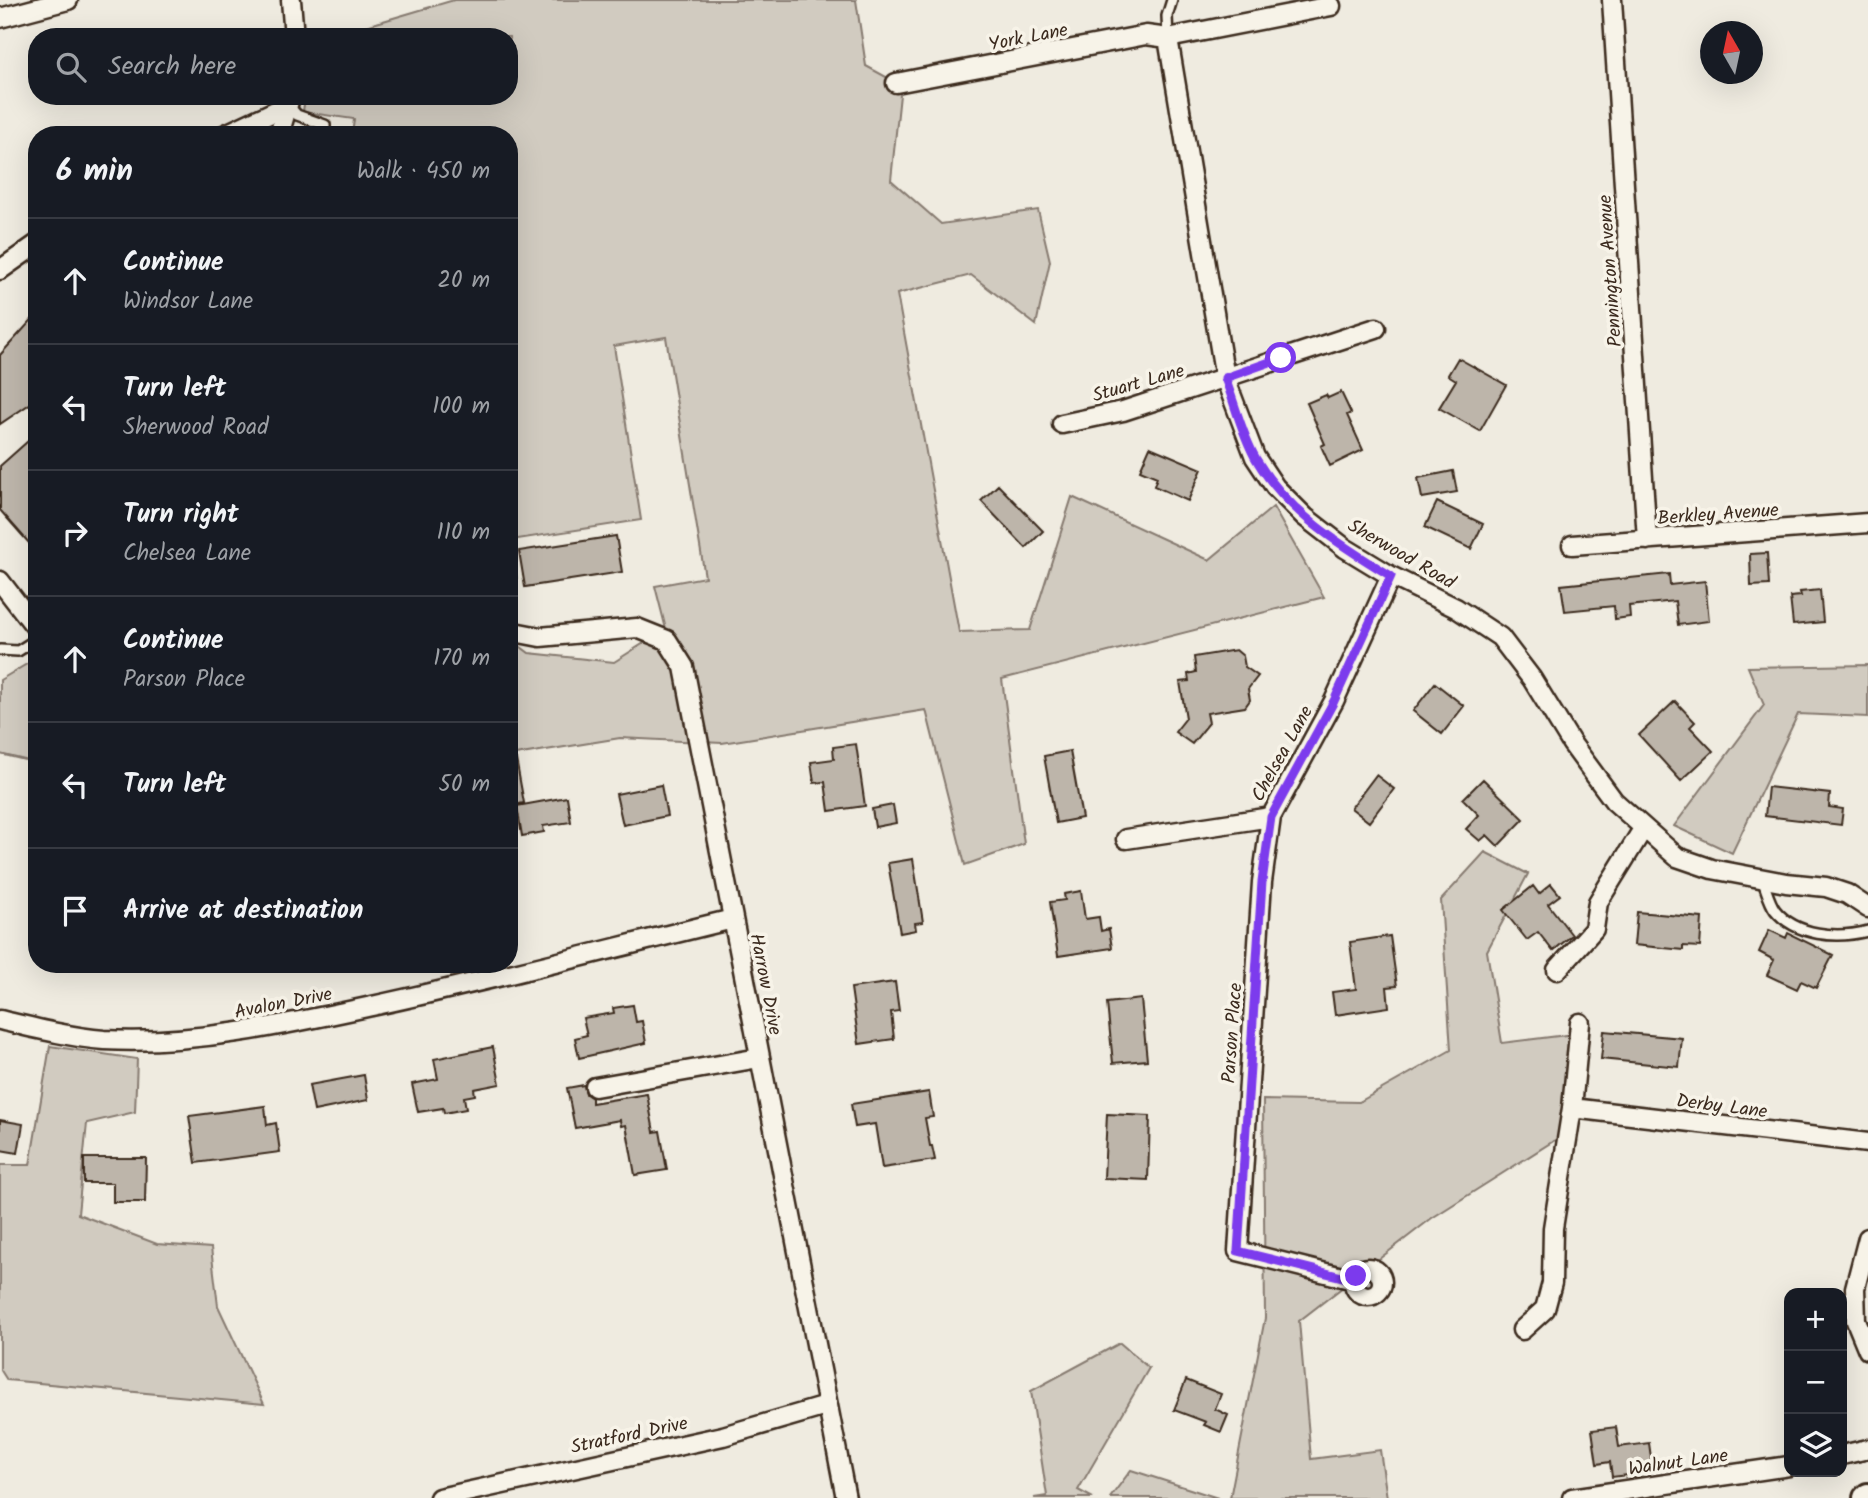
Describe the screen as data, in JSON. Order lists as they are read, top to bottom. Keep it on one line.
{"streets":{"street":["York Lane","Pennington Avenue","Stuart Lane","Berkley Avenue","Sherwood Road","Chelsea Lane","Harrow Drive","Avalon Drive","Parson Place","Derby Lane","Stratford Drive","Walnut Lane"]},"crossings":[["York Lane","Sherwood Road"],["Pennington Avenue","Berkley Avenue"],["Stuart Lane","Sherwood Road"],["Sherwood Road","Chelsea Lane"],["Chelsea Lane","Parson Place"],["Harrow Drive","Avalon Drive"],["Harrow Drive","Stratford Drive"]],"north":"top","page":{"search":"Search here","heading":["6 min","Walk · 450 m"],"list":[["Continue","Windsor Lane","20 m"],["Turn left","Sherwood Road","100 m"],["Turn right","Chelsea Lane","110 m"],["Continue","Parson Place","170 m"],["Turn left","50 m"],"Arrive at destination"],"map_buttons":["+","−"]}}
